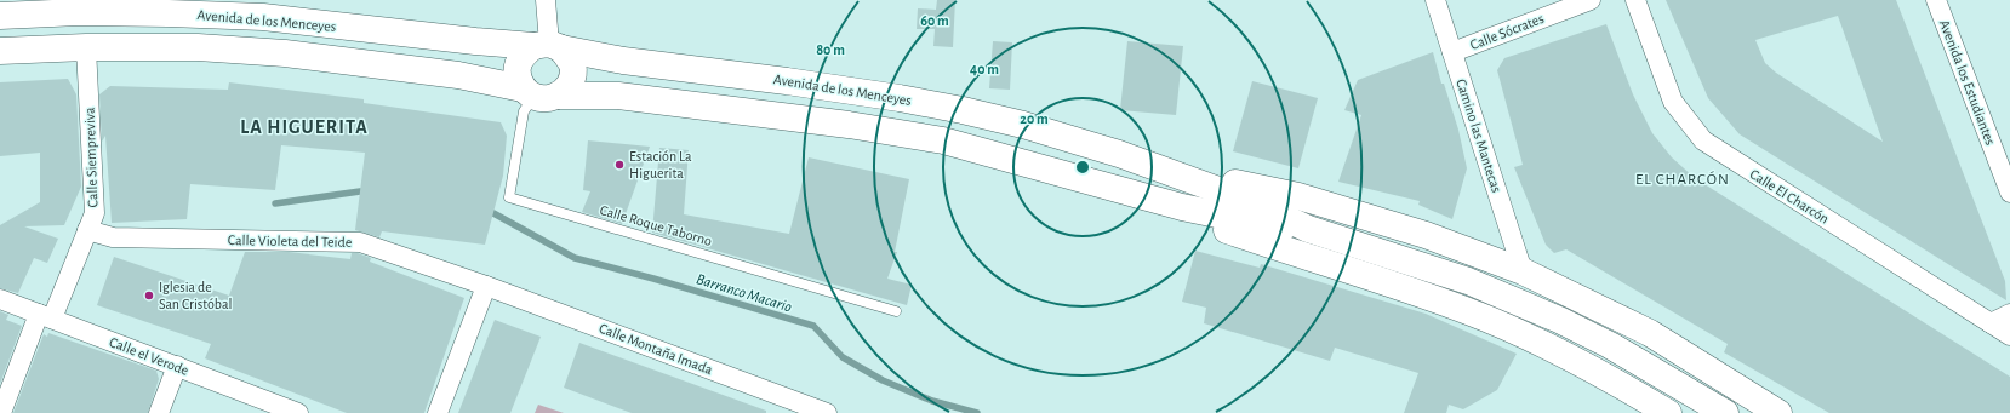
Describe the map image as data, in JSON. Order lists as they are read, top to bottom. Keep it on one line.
{"streets":{"main road":["Avenida de los Menceyes"],"street":["Calle Sócrates","Avenida los Estudiantes","Camino las Mantecas","Calle Siempreviva","Calle El Charcón","Calle Violeta del Teide","Calle Montaña Imada","Calle el Verode"],"lane":["Calle Roque Taborno"]},"crossings":[["Avenida de los Menceyes","Calle Roque Taborno"],["Calle Sócrates","Camino las Mantecas"],["Calle Siempreviva","Calle Violeta del Teide"],["Calle Siempreviva","Calle el Verode"],["Calle Violeta del Teide","Calle Montaña Imada"]],"districts":["LA HIGUERITA","EL CHARCÓN"],"water":["Barranco Macario"],"places":["Estación La Higuerita","Iglesia de San Cristóbal"],"rings":["60 m","80 m","40 m","20 m"]}
